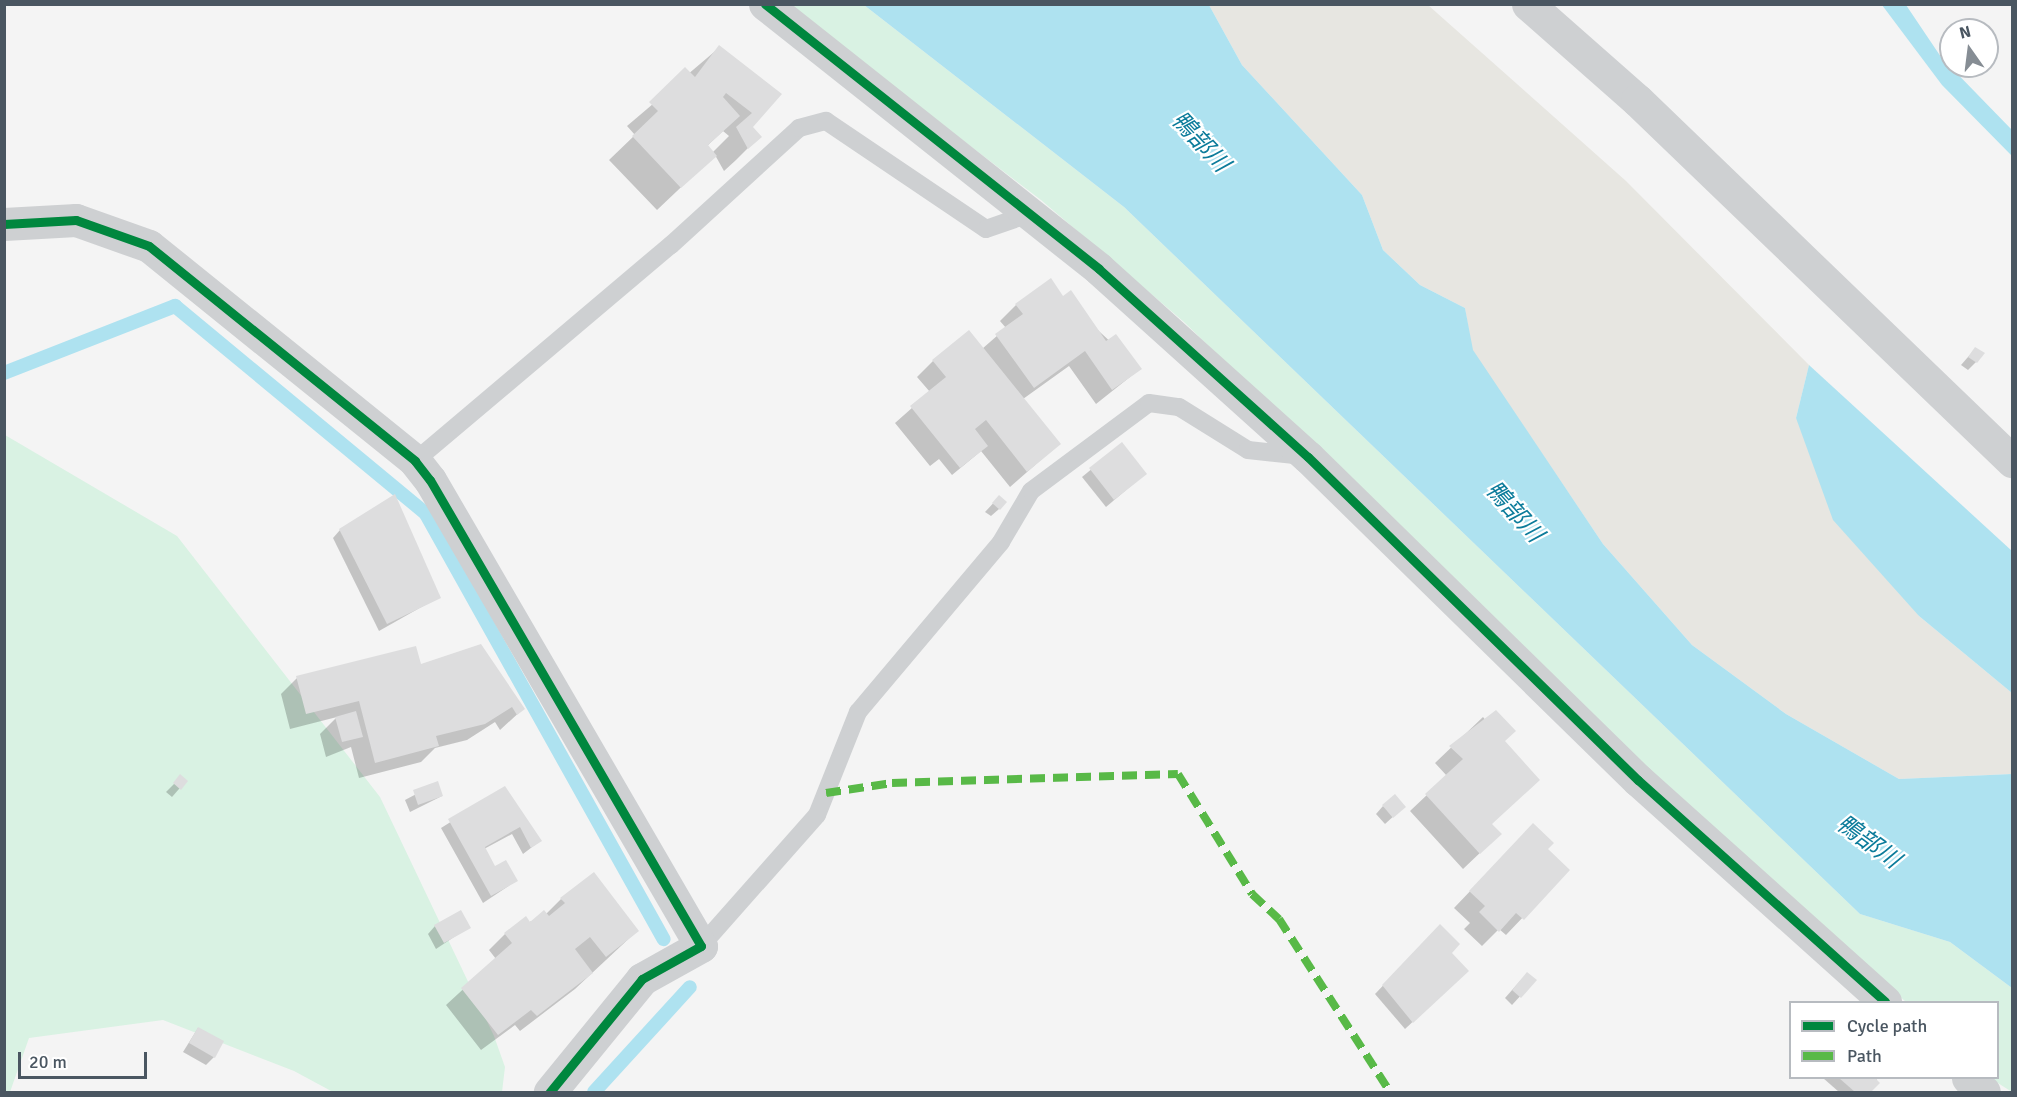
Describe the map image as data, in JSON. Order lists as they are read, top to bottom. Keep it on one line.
{"water":["鴨部川"],"legend":["Cycle path","Path"],"scale_bar":"20 m","north":"top"}
